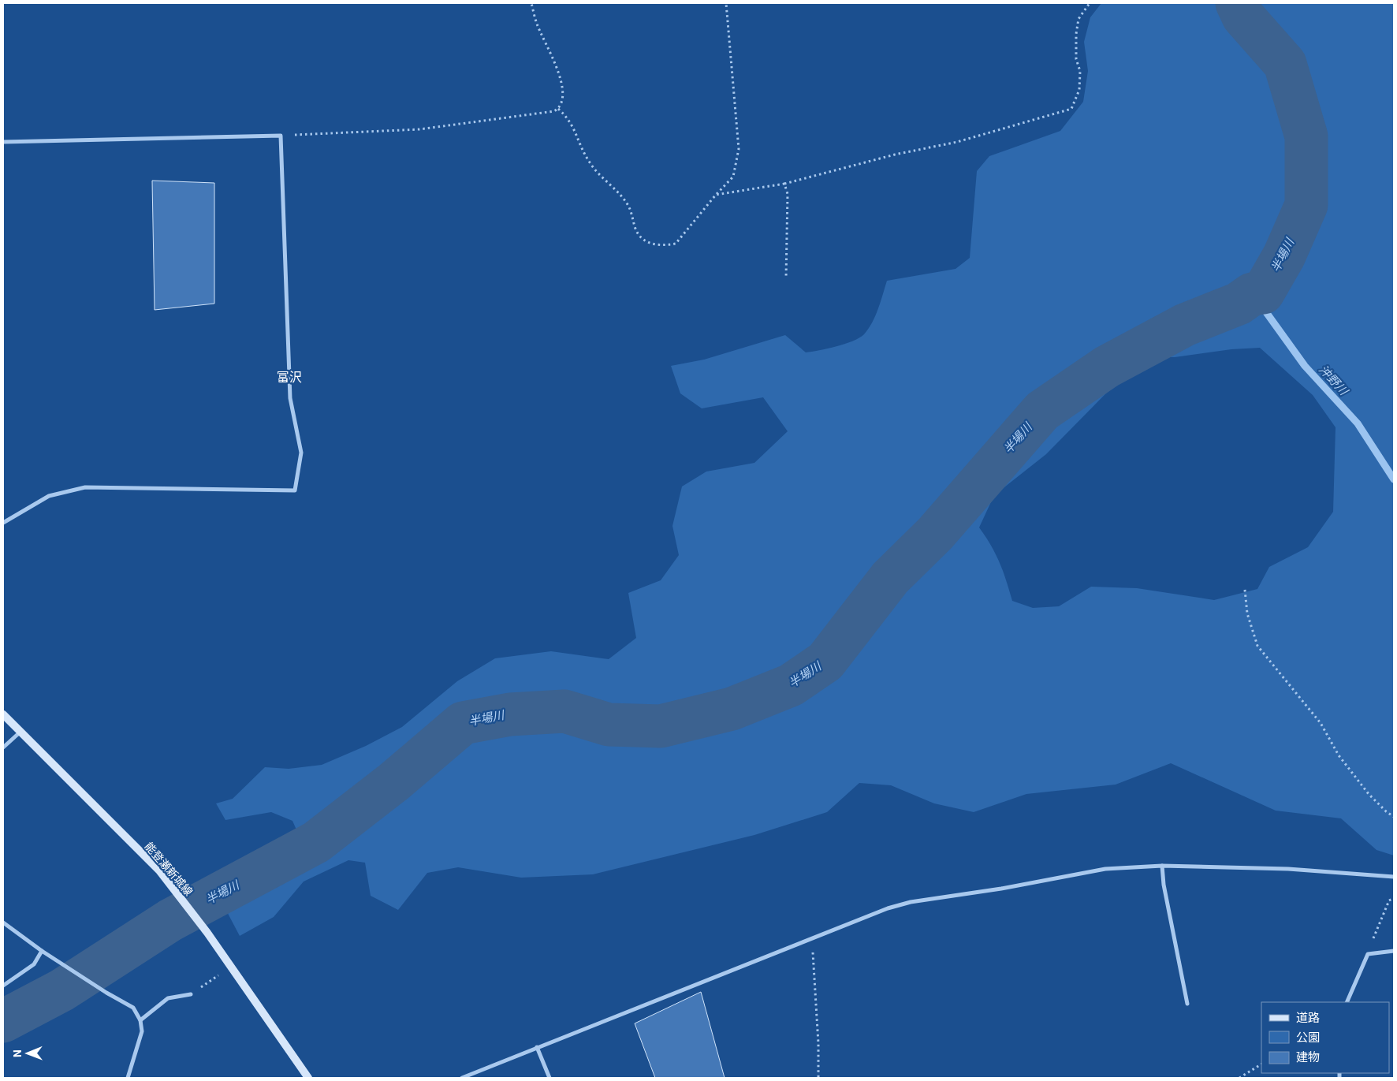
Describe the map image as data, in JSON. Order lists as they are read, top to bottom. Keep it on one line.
{"streets":{"main road":["能登瀬新城線"]},"districts":["富沢"],"water":["半場川","沖野川"],"legend":["道路","公園","建物"],"north":"left"}
